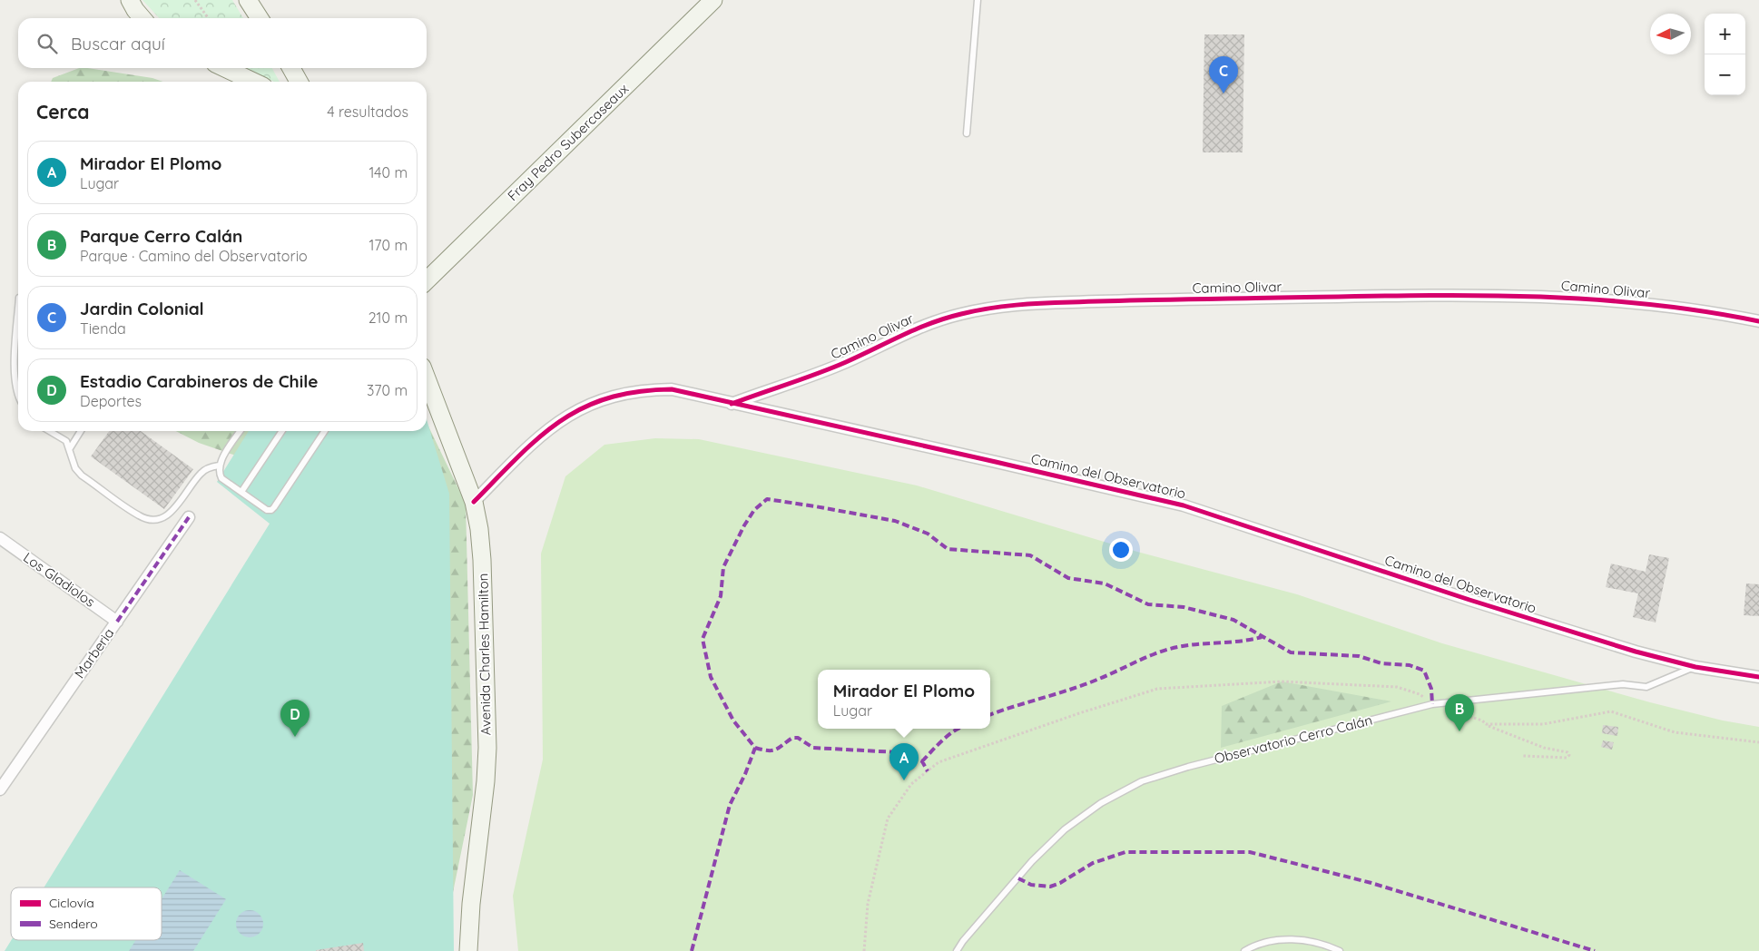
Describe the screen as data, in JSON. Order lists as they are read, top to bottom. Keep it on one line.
{"streets":{"main road":["Fray Pedro Subercaseaux","Avenida Charles Hamilton"],"street":["Camino Olivar","Camino del Observatorio","Los Gladiolos","Marberia"],"lane":["Observatorio Cerro Calán"]},"crossings":[["Camino Olivar","Camino del Observatorio"],["Camino del Observatorio","Avenida Charles Hamilton"],["Camino del Observatorio","Observatorio Cerro Calán"],["Los Gladiolos","Marberia"]],"legend":["Ciclovía","Sendero"],"north":"left","page":{"map_buttons":["+","−"],"search":"Buscar aquí","pins":["C","B","D","A"],"heading":["Cerca","4 resultados"],"list":[{"mark":"A","name":"Mirador El Plomo","note":"Lugar","value":"140 m"},{"mark":"B","name":"Parque Cerro Calán","note":"Parque · Camino del Observatorio","value":"170 m"},{"mark":"C","name":"Jardin Colonial","note":"Tienda","value":"210 m"},{"mark":"D","name":"Estadio Carabineros de Chile","note":"Deportes","value":"370 m"}],"popup":["Mirador El Plomo","Lugar"]}}
